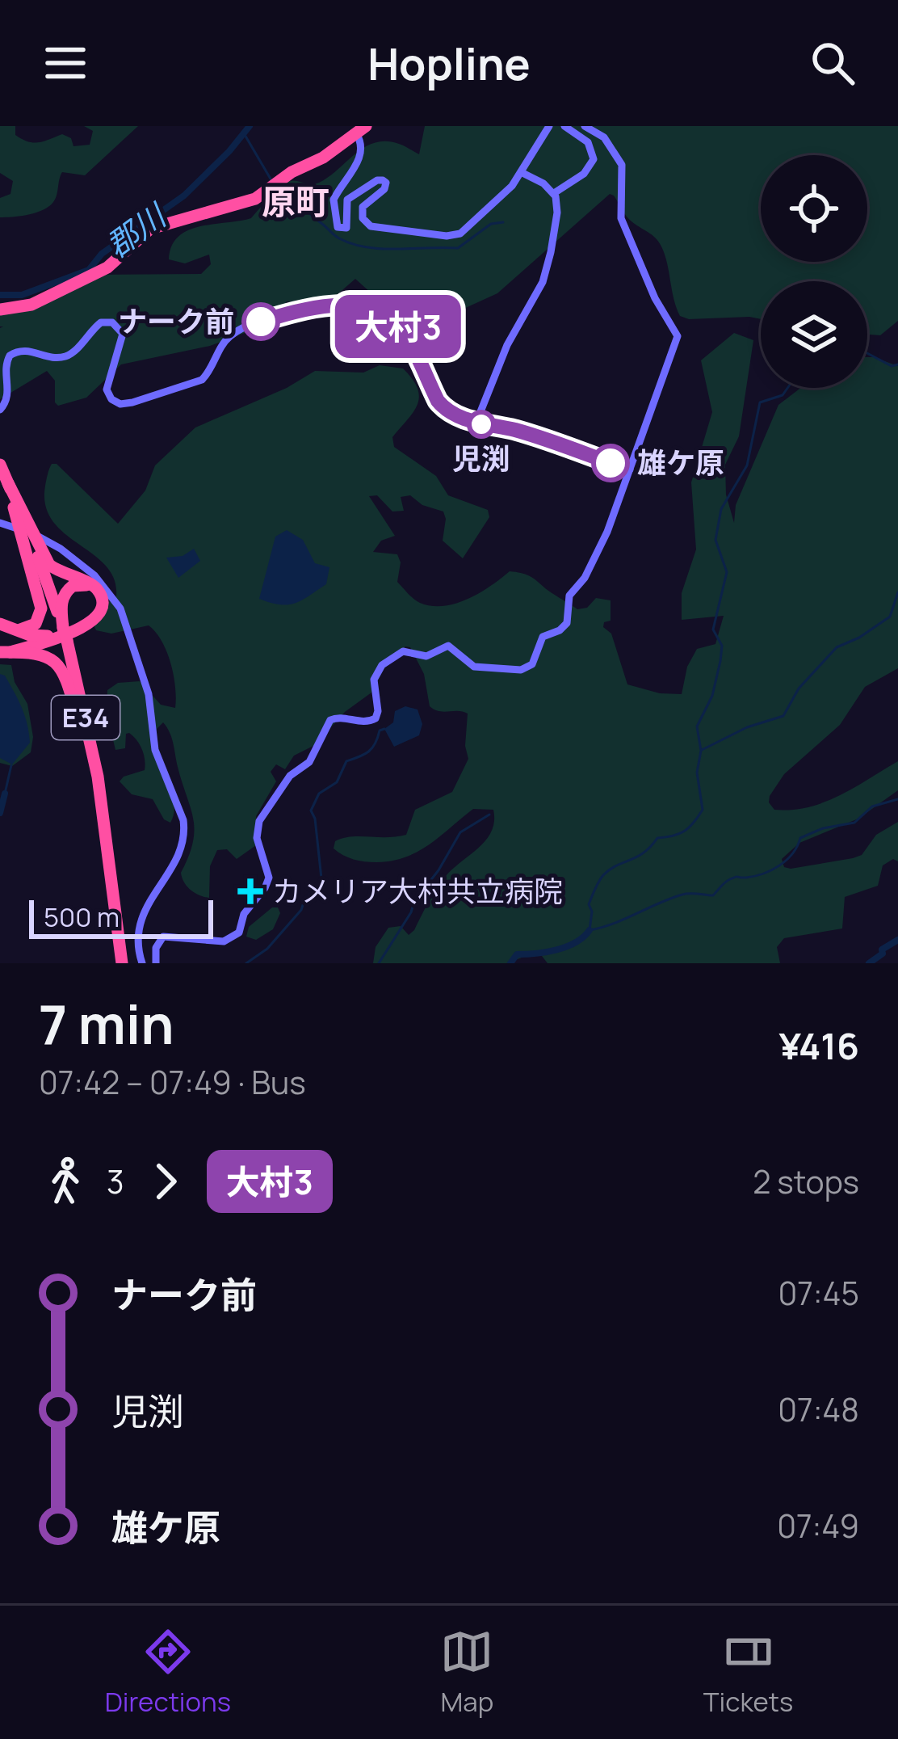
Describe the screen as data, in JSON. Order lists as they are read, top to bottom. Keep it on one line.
{"streets":{"highway":["E34"]},"districts":["原町"],"water":["郡川"],"places":{"other":["ナーク前","児渕","雄ケ原"],"health":["カメリア大村共立病院"]},"lines":["bus line 大村3"],"scale_bar":"500 m","page":{"header":"Hopline","on_map":"大村3","scale":"500 m","heading":["7 min","07:42 – 07:49 · Bus","¥416"],"legs":["3","大村3","2 stops"],"list":[{"name":"ナーク前","value":"07:45"},{"name":"児渕","value":"07:48"},{"name":"雄ケ原","value":"07:49"}],"tabs":["Directions","Map","Tickets"]}}
